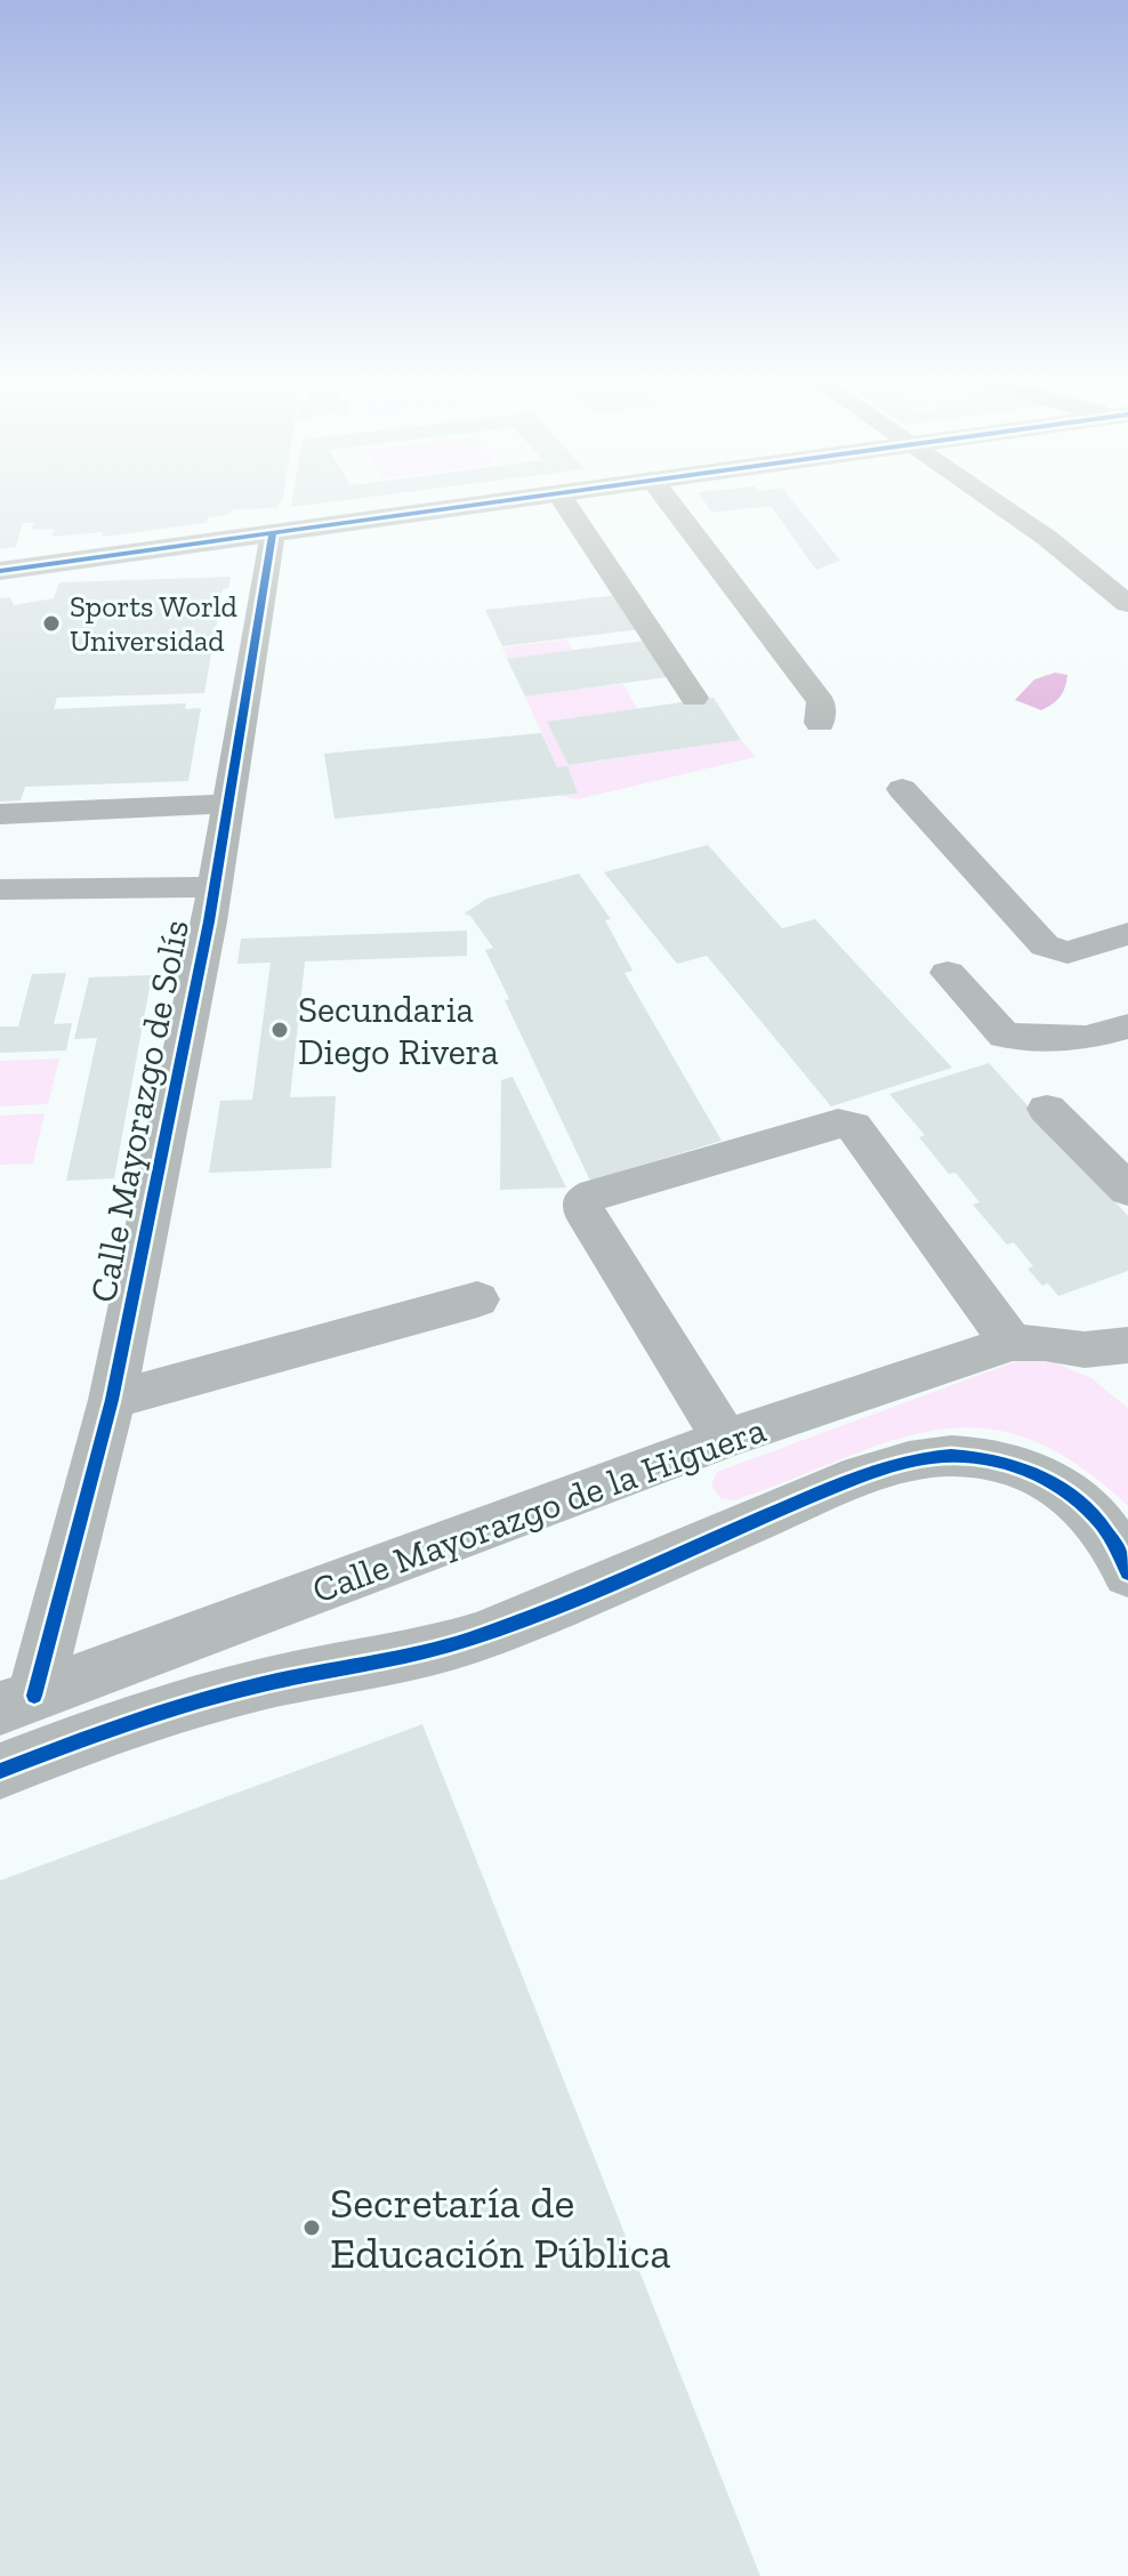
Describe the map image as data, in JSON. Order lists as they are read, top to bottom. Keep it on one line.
{"streets":{"street":["Calle Mayorazgo de Solís","Calle Mayorazgo de la Higuera"]},"crossings":[["Calle Mayorazgo de Solís","Calle Mayorazgo de la Higuera"]],"places":["Sports World Universidad","Secundaria Diego Rivera","Secretaría de Educación Pública"]}
